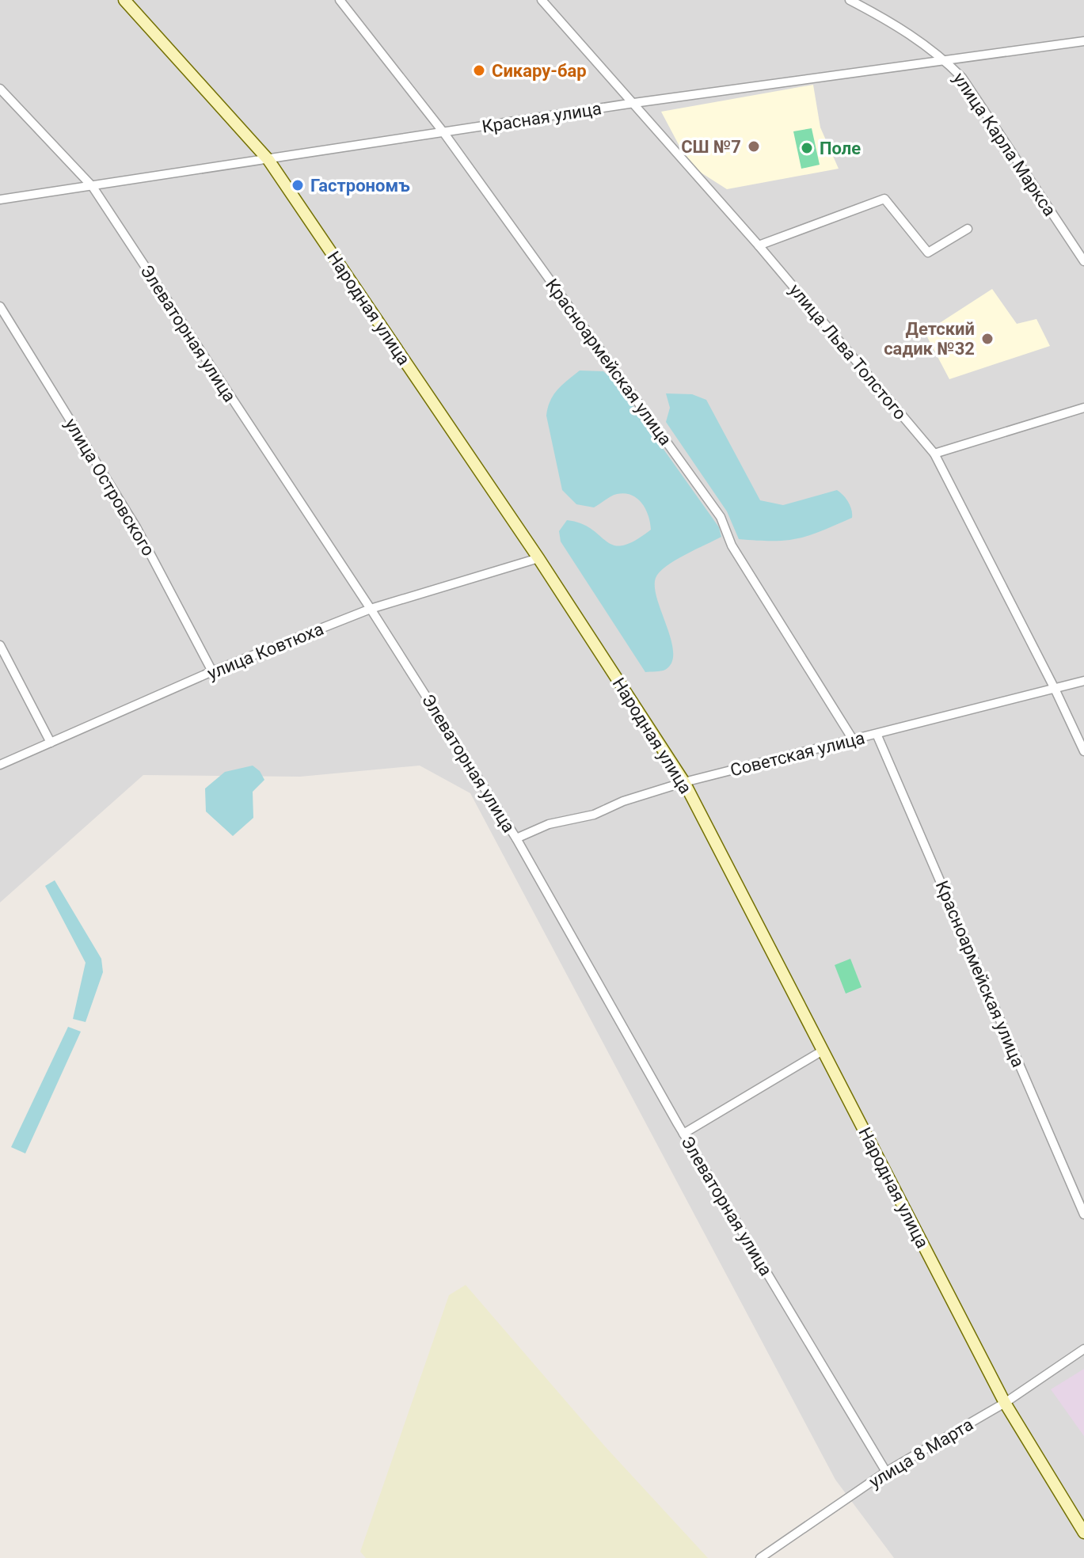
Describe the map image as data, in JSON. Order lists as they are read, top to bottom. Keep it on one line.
{"streets":{"main road":["Народная улица"],"street":["Красная улица","улица Карла Маркса","Элеваторная улица","улица Льва Толстого","Красноармейская улица","улица Островского","улица Ковтюха","Советская улица","улица 8 Марта"]},"crossings":[["Красная улица","улица Карла Маркса"],["Красная улица","Народная улица"],["Красная улица","Элеваторная улица"],["Красная улица","улица Льва Толстого"],["Красная улица","Красноармейская улица"],["Народная улица","улица Ковтюха"],["Народная улица","Советская улица"],["Народная улица","улица 8 Марта"],["Элеваторная улица","улица Ковтюха"],["Элеваторная улица","Советская улица"],["Элеваторная улица","улица 8 Марта"],["улица Льва Толстого","Советская улица"],["Красноармейская улица","Советская улица"],["улица Островского","улица Ковтюха"]],"places":["Сикару-бар","СШ №7","Поле","Гастрономъ","Детский садик №32"]}
